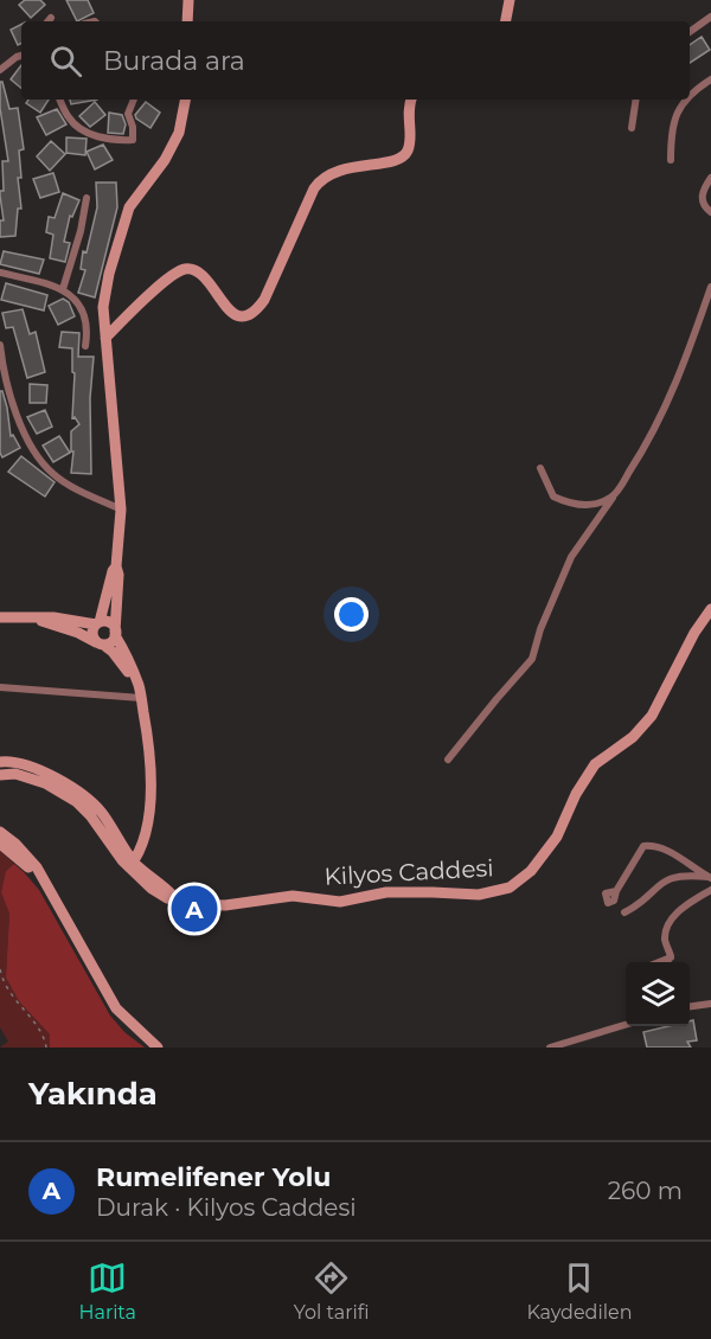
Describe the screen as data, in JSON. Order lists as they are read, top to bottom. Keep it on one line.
{"streets":{"street":["Kilyos Caddesi"]},"page":{"search":"Burada ara","pins":"A","heading":"Yakında","list":[{"mark":"A","name":"Rumelifener Yolu","note":"Durak · Kilyos Caddesi","value":"260 m"}],"nav":["Harita","Yol tarifi","Kaydedilen"]}}
